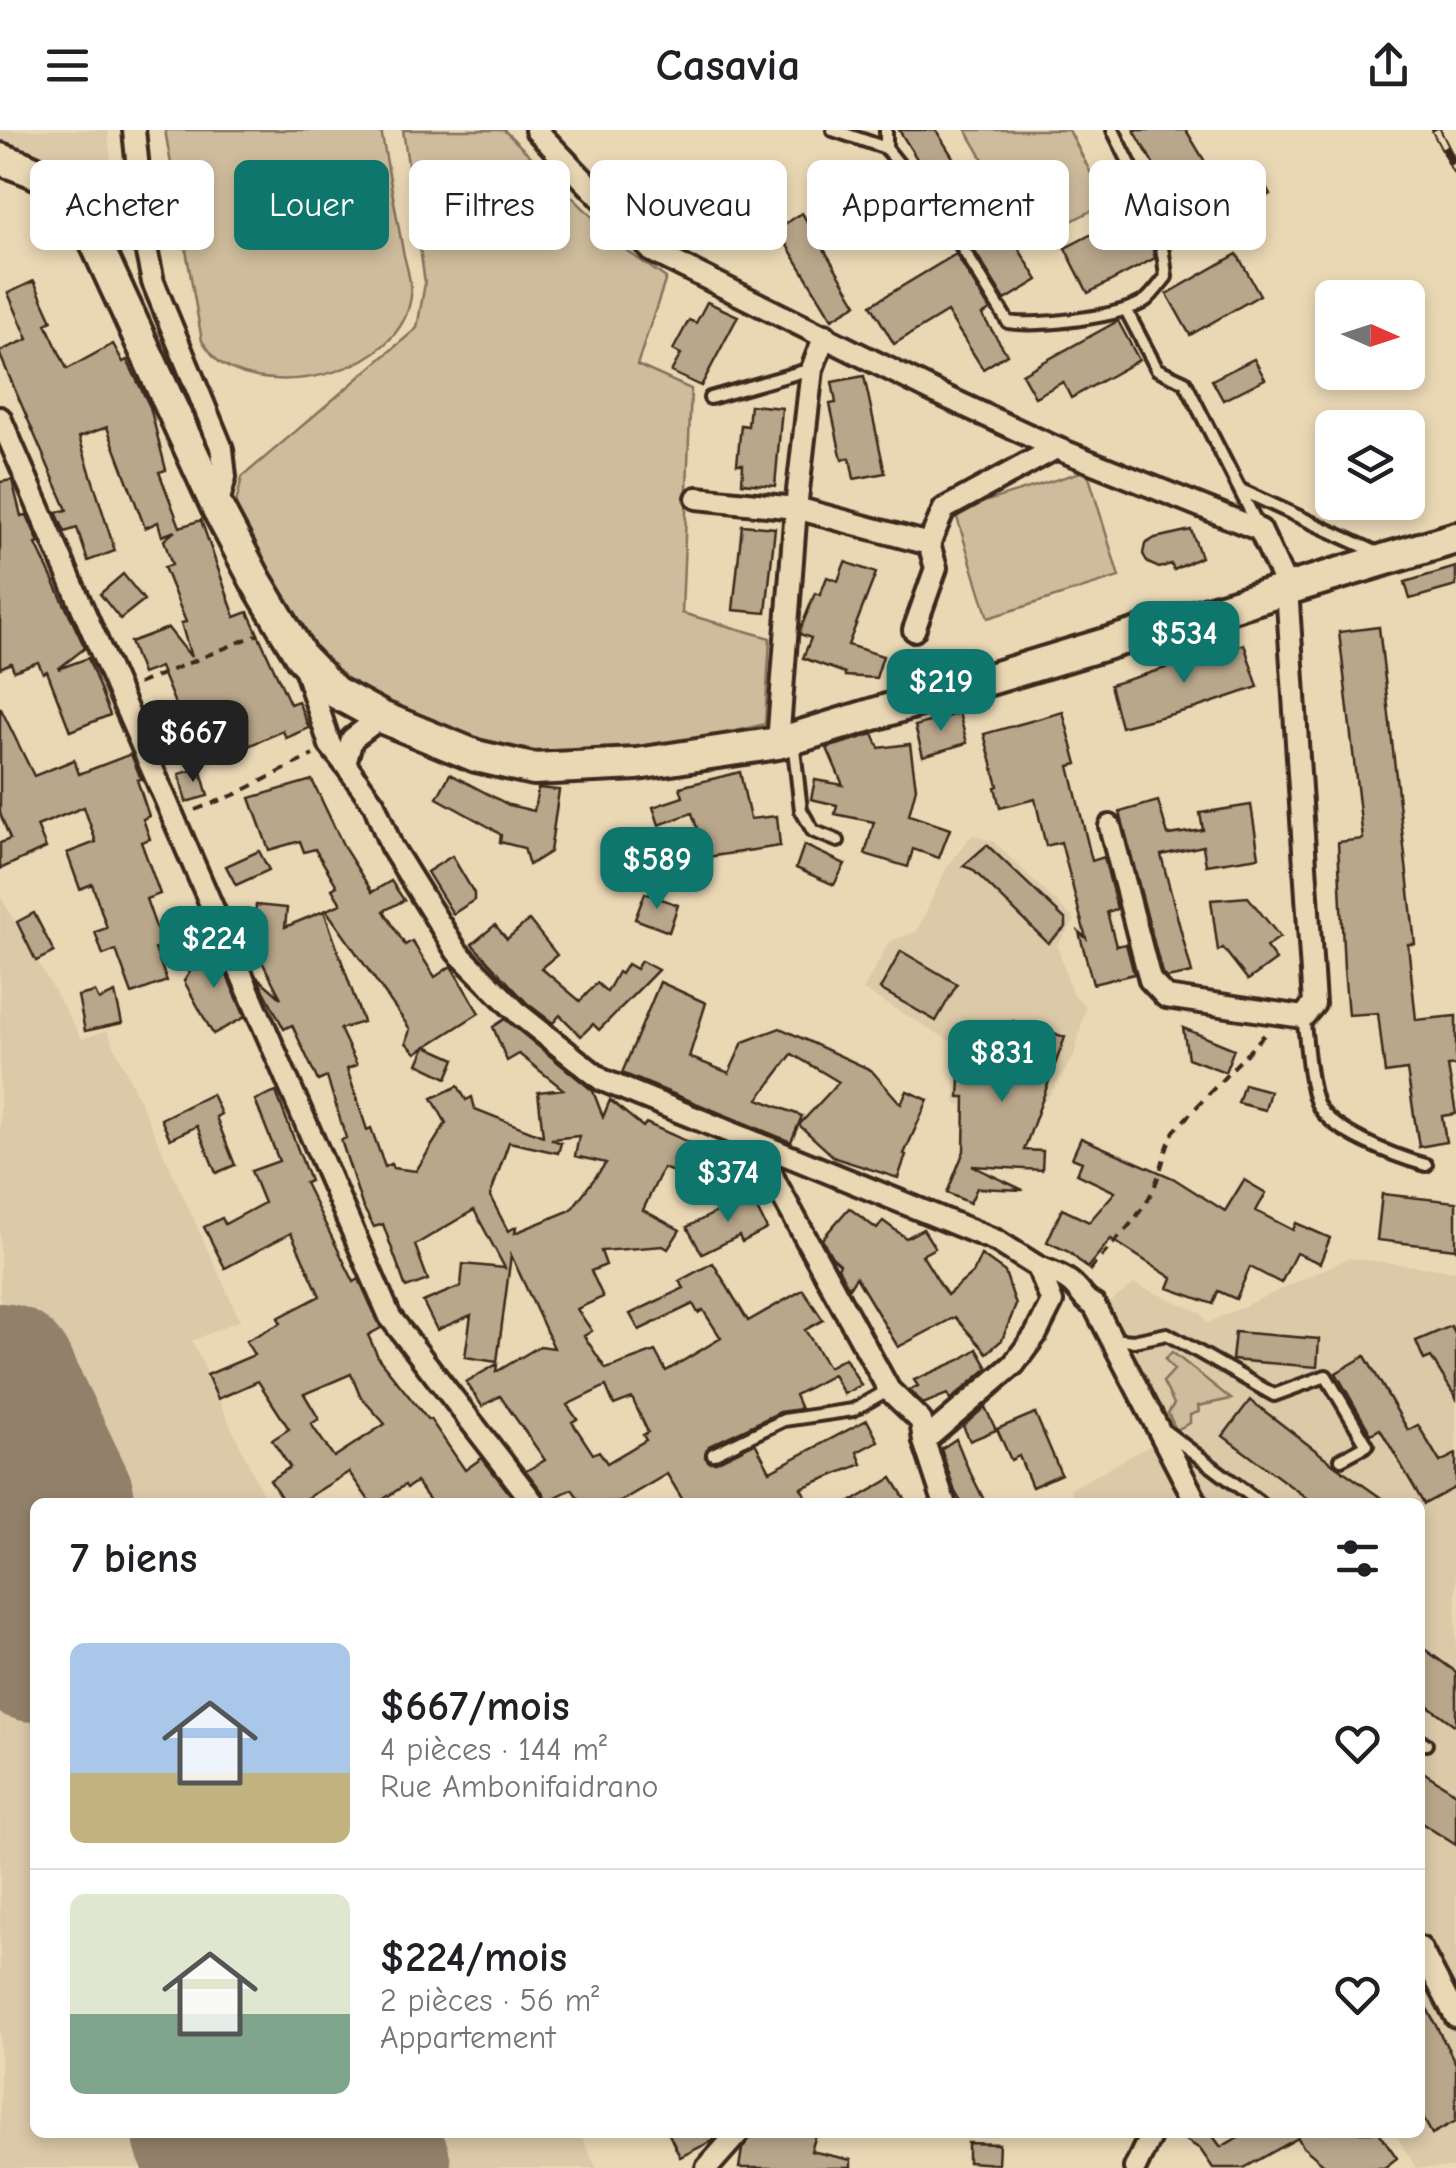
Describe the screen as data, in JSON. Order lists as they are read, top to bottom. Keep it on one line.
{"north":"right","page":{"header":"Casavia","chip":["Acheter","Louer","Filtres","Nouveau","Appartement","Maison"],"price":["$534","$219","$667","$589","$224","$831","$374"],"heading":"7 biens","list":[{"name":"$667/mois","note":"4 pièces · 144 m² · Rue Ambonifaidrano"},{"name":"$224/mois","note":"2 pièces · 56 m² · Appartement"}]}}
